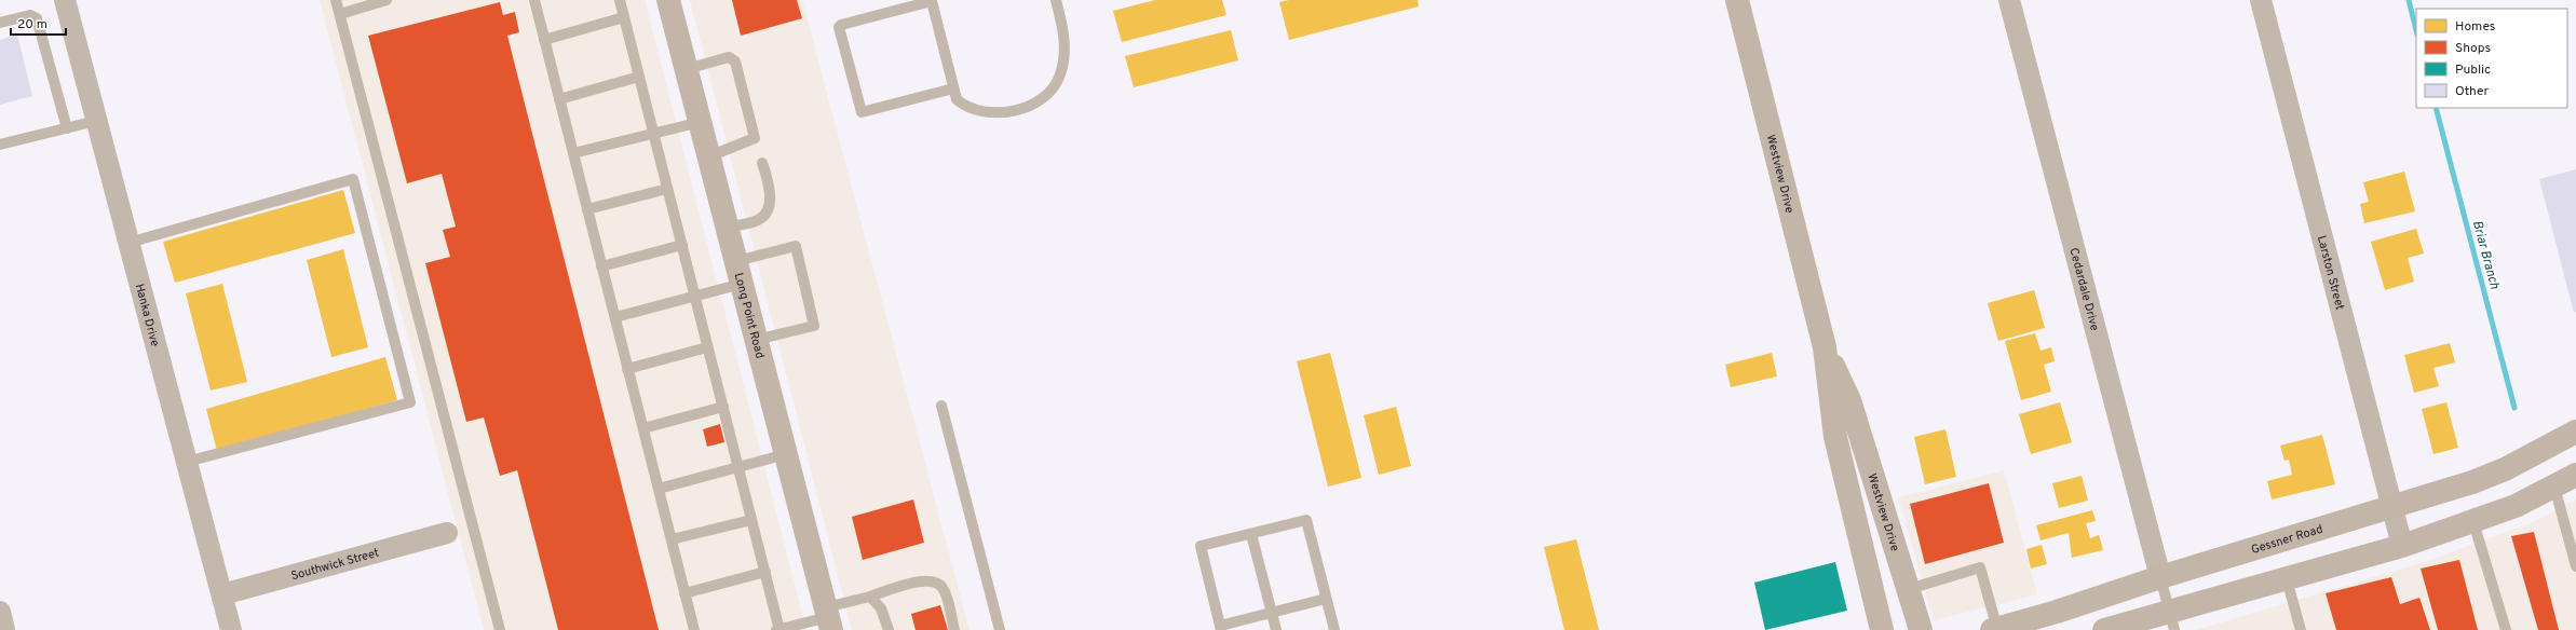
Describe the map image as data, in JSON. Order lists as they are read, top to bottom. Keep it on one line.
{"streets":{"main road":["Westview Drive","Long Point Road","Gessner Road"],"street":["Larston Street","Cedardale Drive","Hanka Drive","Southwick Street"]},"crossings":[["Larston Street","Gessner Road"],["Cedardale Drive","Gessner Road"],["Hanka Drive","Southwick Street"]],"water":["Briar Branch"],"legend":["Homes","Shops","Public","Other"],"scale_bar":"20 m"}
